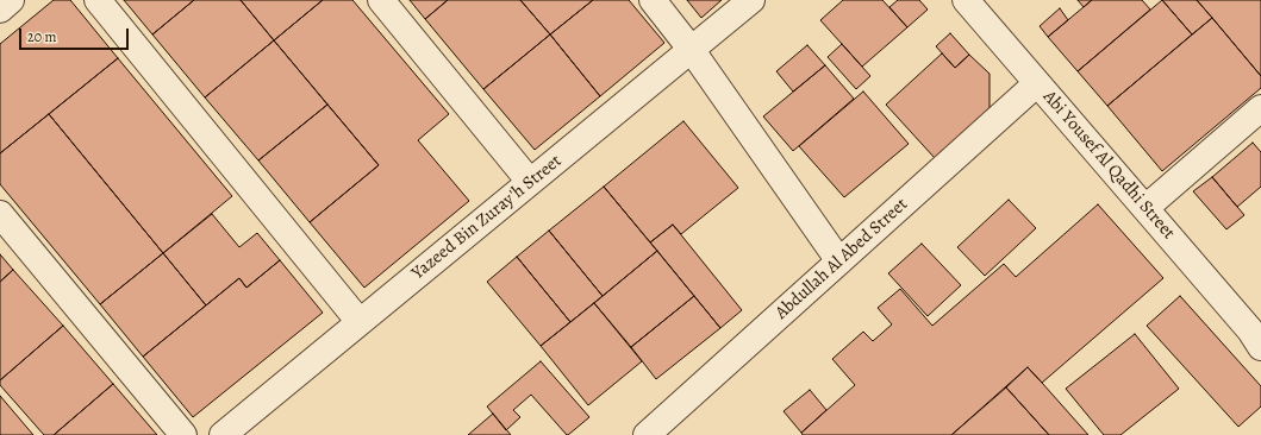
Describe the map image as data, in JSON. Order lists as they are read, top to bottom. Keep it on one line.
{"streets":{"street":["Abi Yousef Al Qadhi Street","Yazeed Bin Zuray'h Street","Abdullah Al Abed Street"]},"crossings":[["Abi Yousef Al Qadhi Street","Abdullah Al Abed Street"]],"scale_bar":"20 m"}
